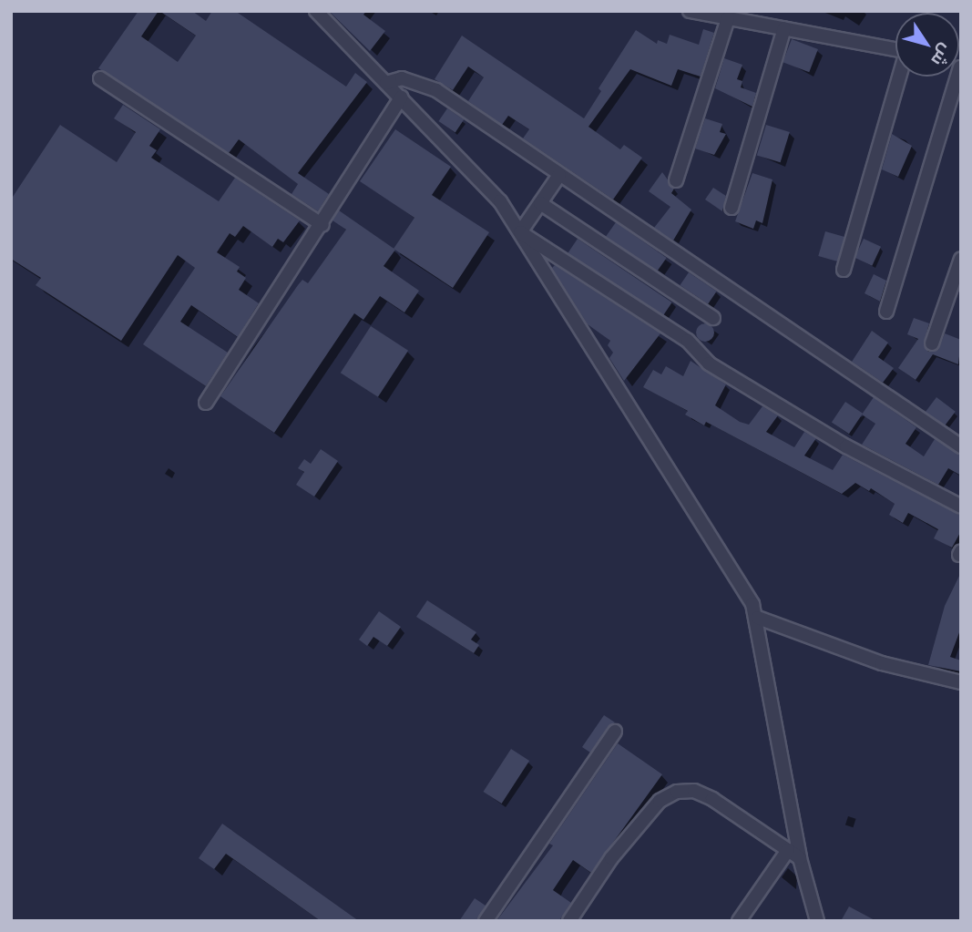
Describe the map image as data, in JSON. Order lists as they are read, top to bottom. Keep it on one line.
{"north":"bottom right"}
